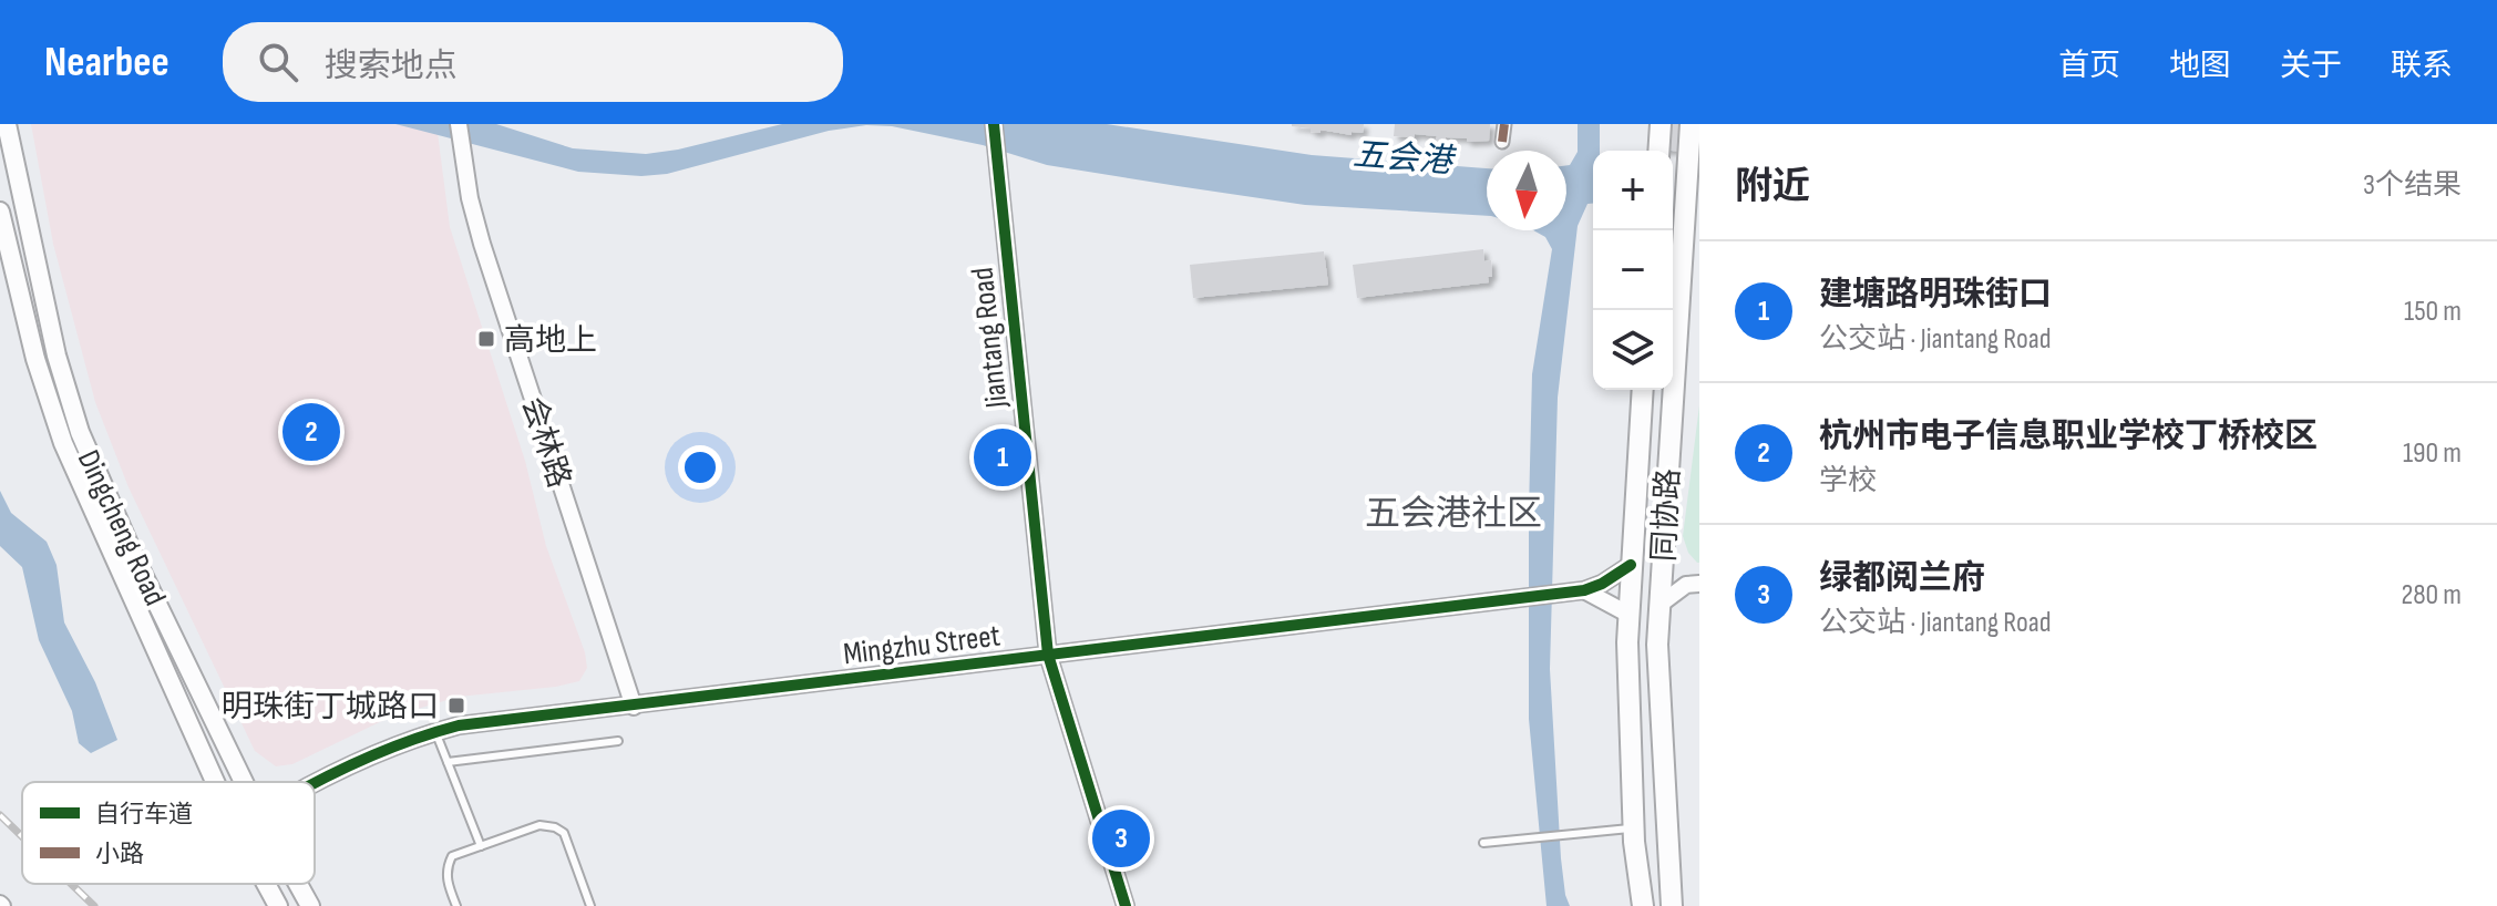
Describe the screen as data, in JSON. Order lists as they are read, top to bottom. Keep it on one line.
{"streets":{"main road":["同协路","Dingcheng Road"],"street":["Jiantang Road","会林路","Mingzhu Street"]},"crossings":[["Jiantang Road","Mingzhu Street"],["会林路","Mingzhu Street"],["同协路","Mingzhu Street"]],"districts":["五会港社区"],"water":["五会港"],"places":{"transit":["高地上","明珠街丁城路口"]},"legend":["自行车道","小路"],"north":"bottom","page":{"header":"Nearbee","search":"搜索地点","nav":["首页","地图","关于","联系"],"heading":["附近","3个结果"],"map_buttons":["+","−"],"list":[{"mark":"1","name":"建塘路明珠街口","note":"公交站 · Jiantang Road","value":"150 m"},{"mark":"2","name":"杭州市电子信息职业学校丁桥校区","note":"学校","value":"190 m"},{"mark":"3","name":"绿都阅兰府","note":"公交站 · Jiantang Road","value":"280 m"}],"pins":["2","1","3"]}}
